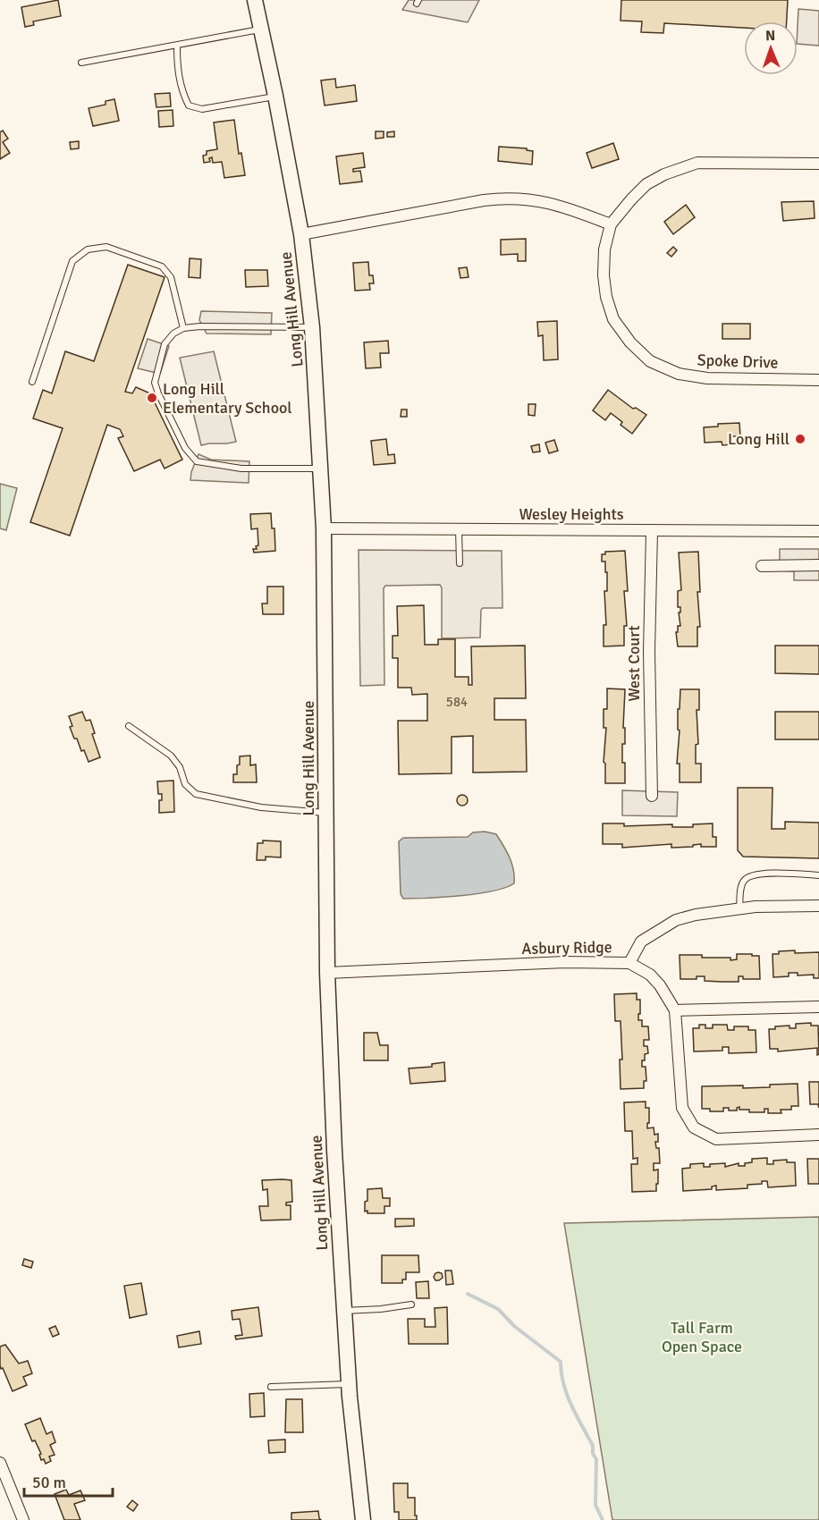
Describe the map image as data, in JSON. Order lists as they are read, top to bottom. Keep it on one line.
{"streets":{"street":["Long Hill Avenue","Spoke Drive","Wesley Heights","West Court","Asbury Ridge"]},"crossings":[["Long Hill Avenue","Wesley Heights"],["Long Hill Avenue","Asbury Ridge"],["Wesley Heights","West Court"]],"parks":["Tall Farm Open Space"],"places":["Long Hill Elementary School","Long Hill"],"house_numbers":["584"],"scale_bar":"50 m","north":"top"}
